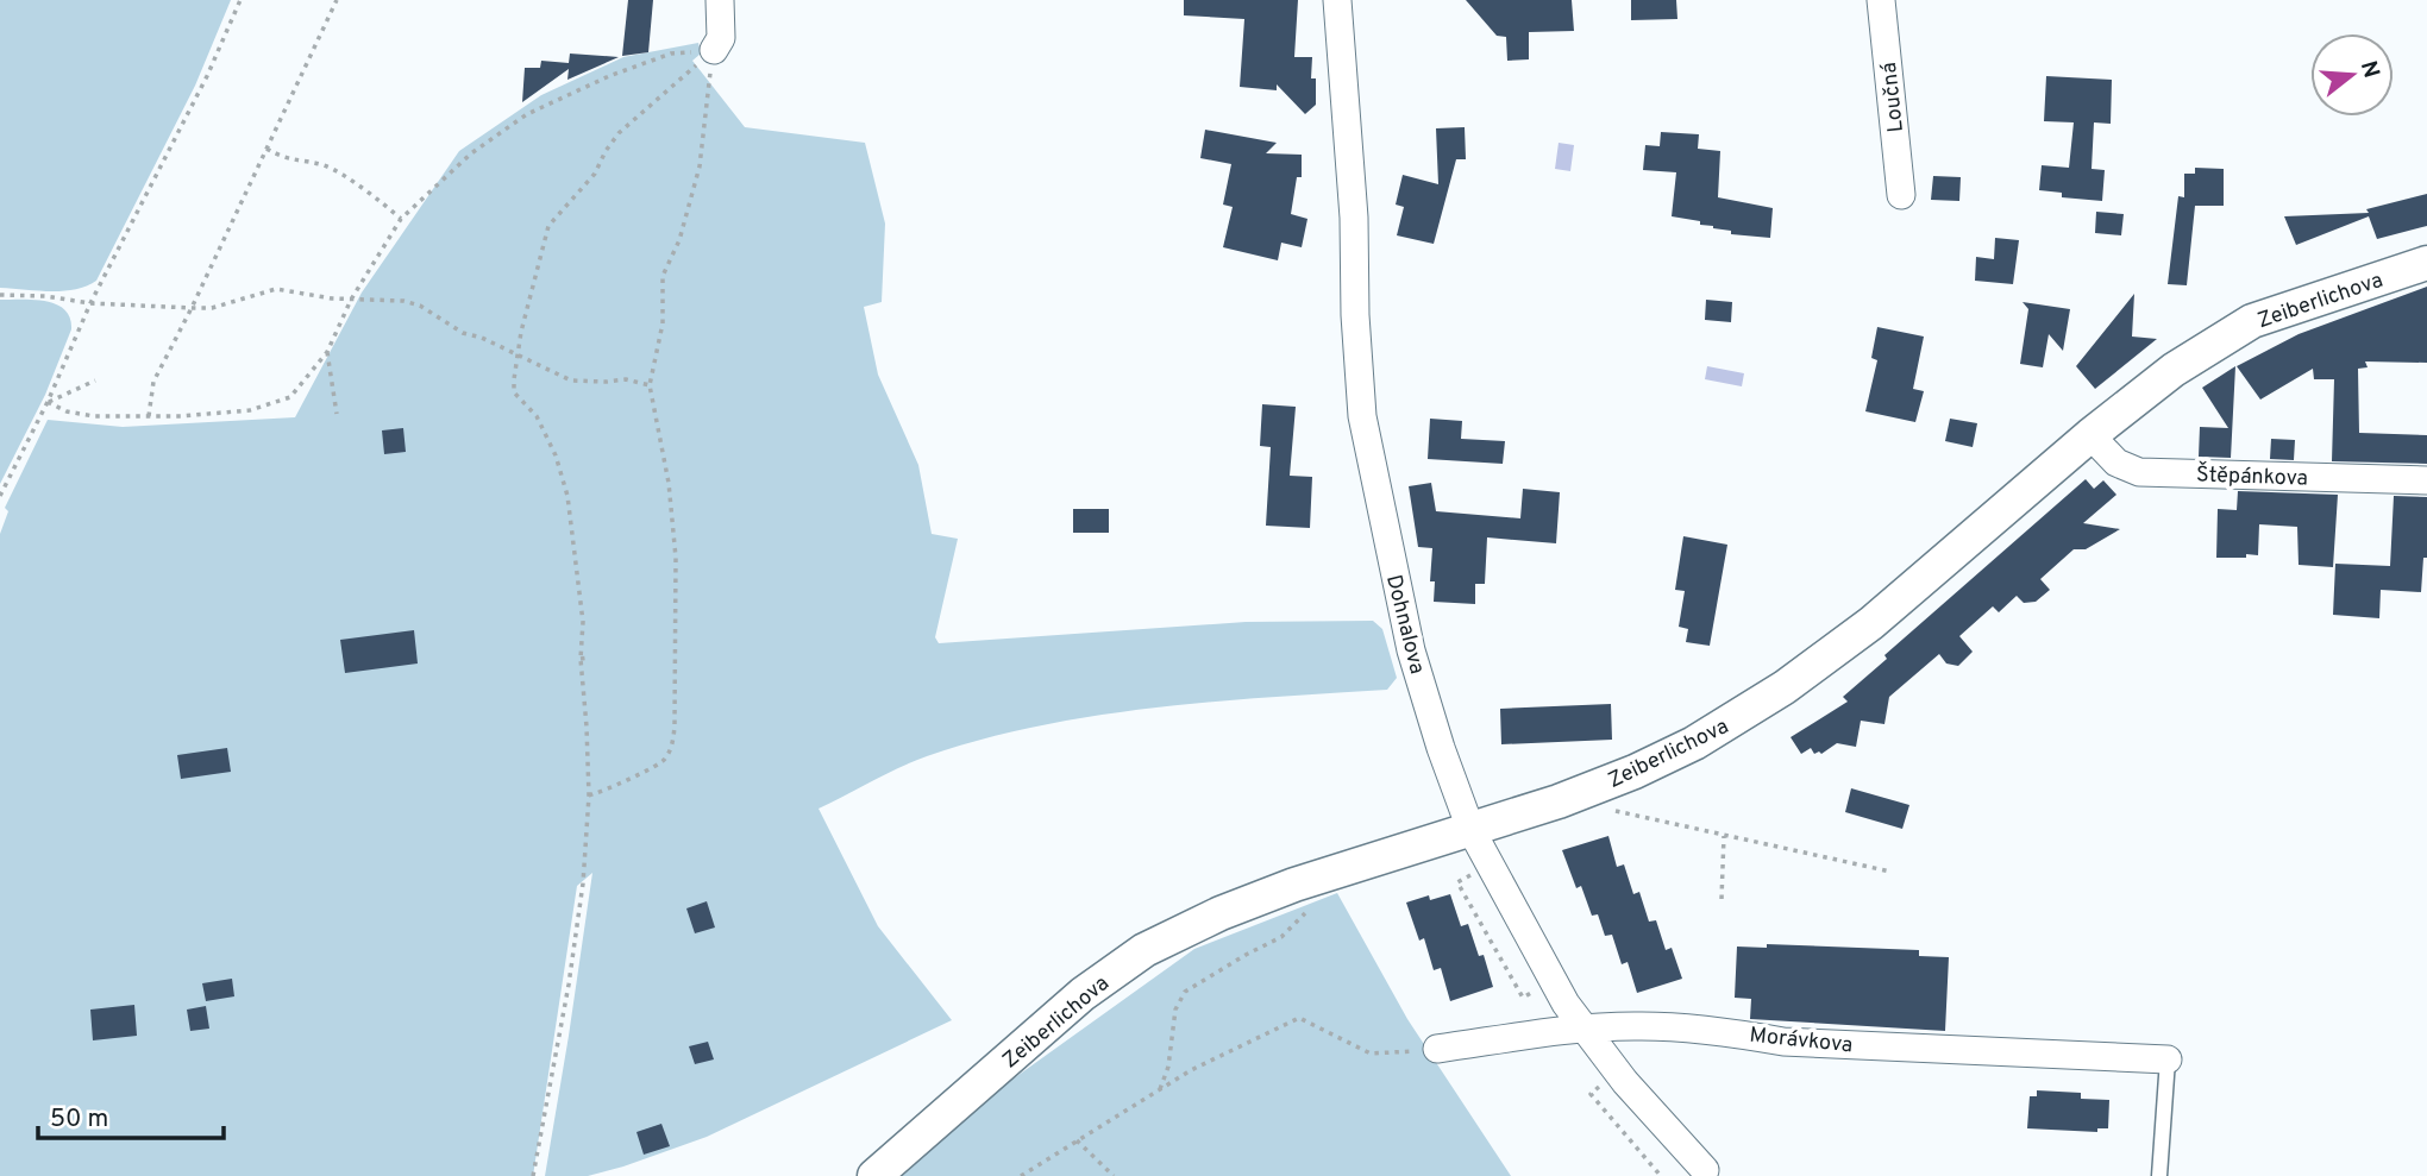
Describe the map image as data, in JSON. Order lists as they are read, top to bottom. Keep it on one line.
{"streets":{"street":["Loučná","Zeiberlichova","Štěpánkova","Dohnalova","Morávkova"]},"crossings":[["Zeiberlichova","Štěpánkova"],["Zeiberlichova","Dohnalova"],["Dohnalova","Morávkova"]],"scale_bar":"50 m","north":"right"}
